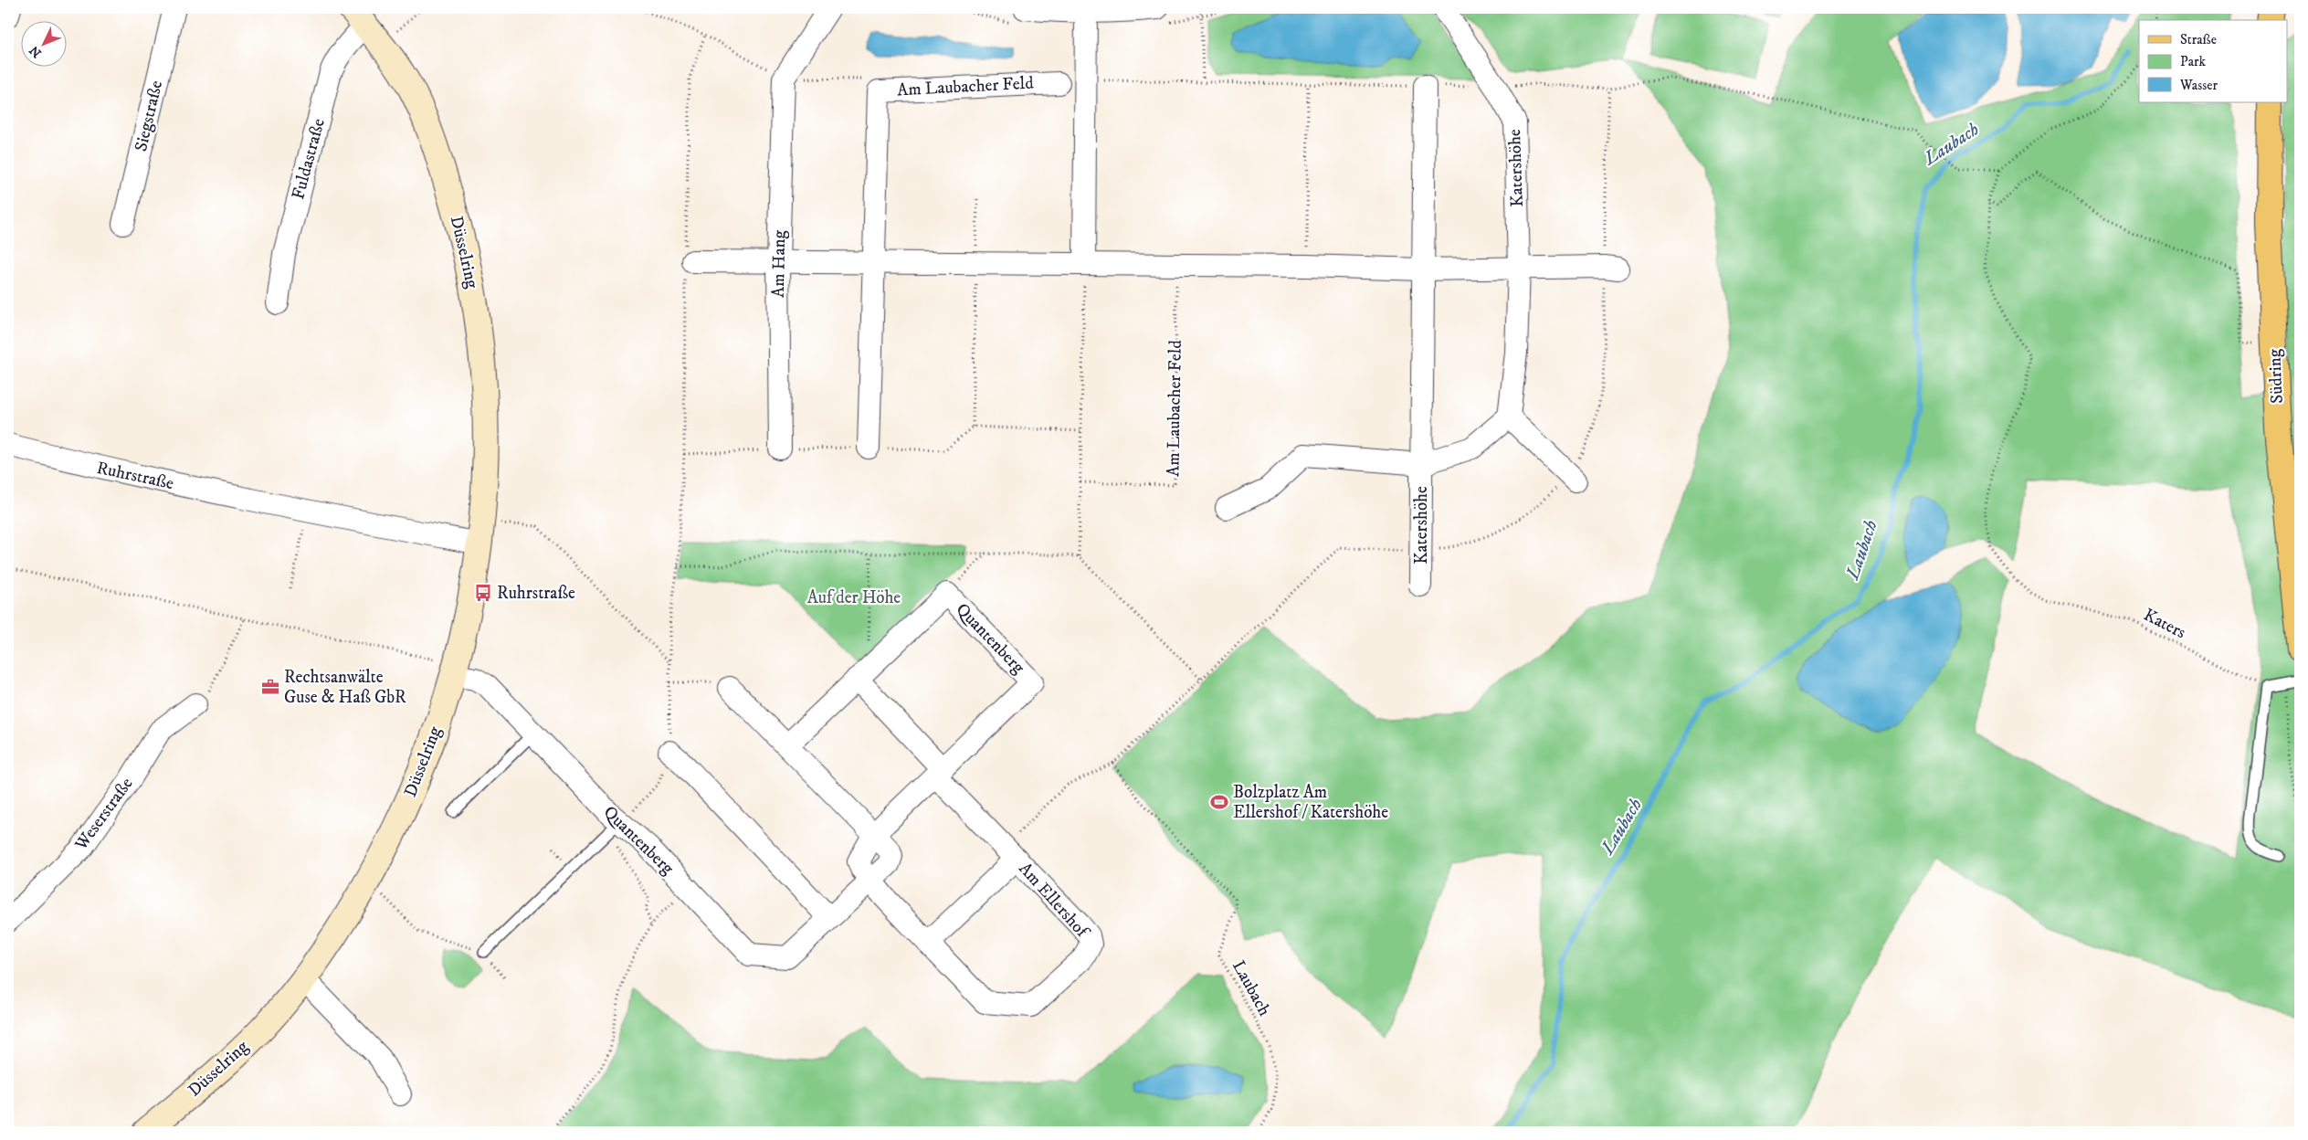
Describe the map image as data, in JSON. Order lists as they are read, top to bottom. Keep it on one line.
{"streets":{"main road":["Südring"],"street":["Am Laubacher Feld","Siegstraße","Fuldastraße","Katershöhe","Düsselring","Am Hang","Ruhrstraße","Quantenberg","Weserstraße","Am Ellershof"],"path":["Katers","Laubach"]},"crossings":[["Fuldastraße","Düsselring"],["Düsselring","Ruhrstraße"],["Düsselring","Quantenberg"],["Quantenberg","Am Ellershof"]],"water":["Laubach"],"parks":["Auf der Höhe"],"places":{"bus stop":["Ruhrstraße"],"office":["Rechtsanwälte Guse & Haß GbR"],"sports":["Bolzplatz Am Ellershof / Katershöhe"]},"legend":["Straße","Park","Wasser"],"north":"bottom left"}
